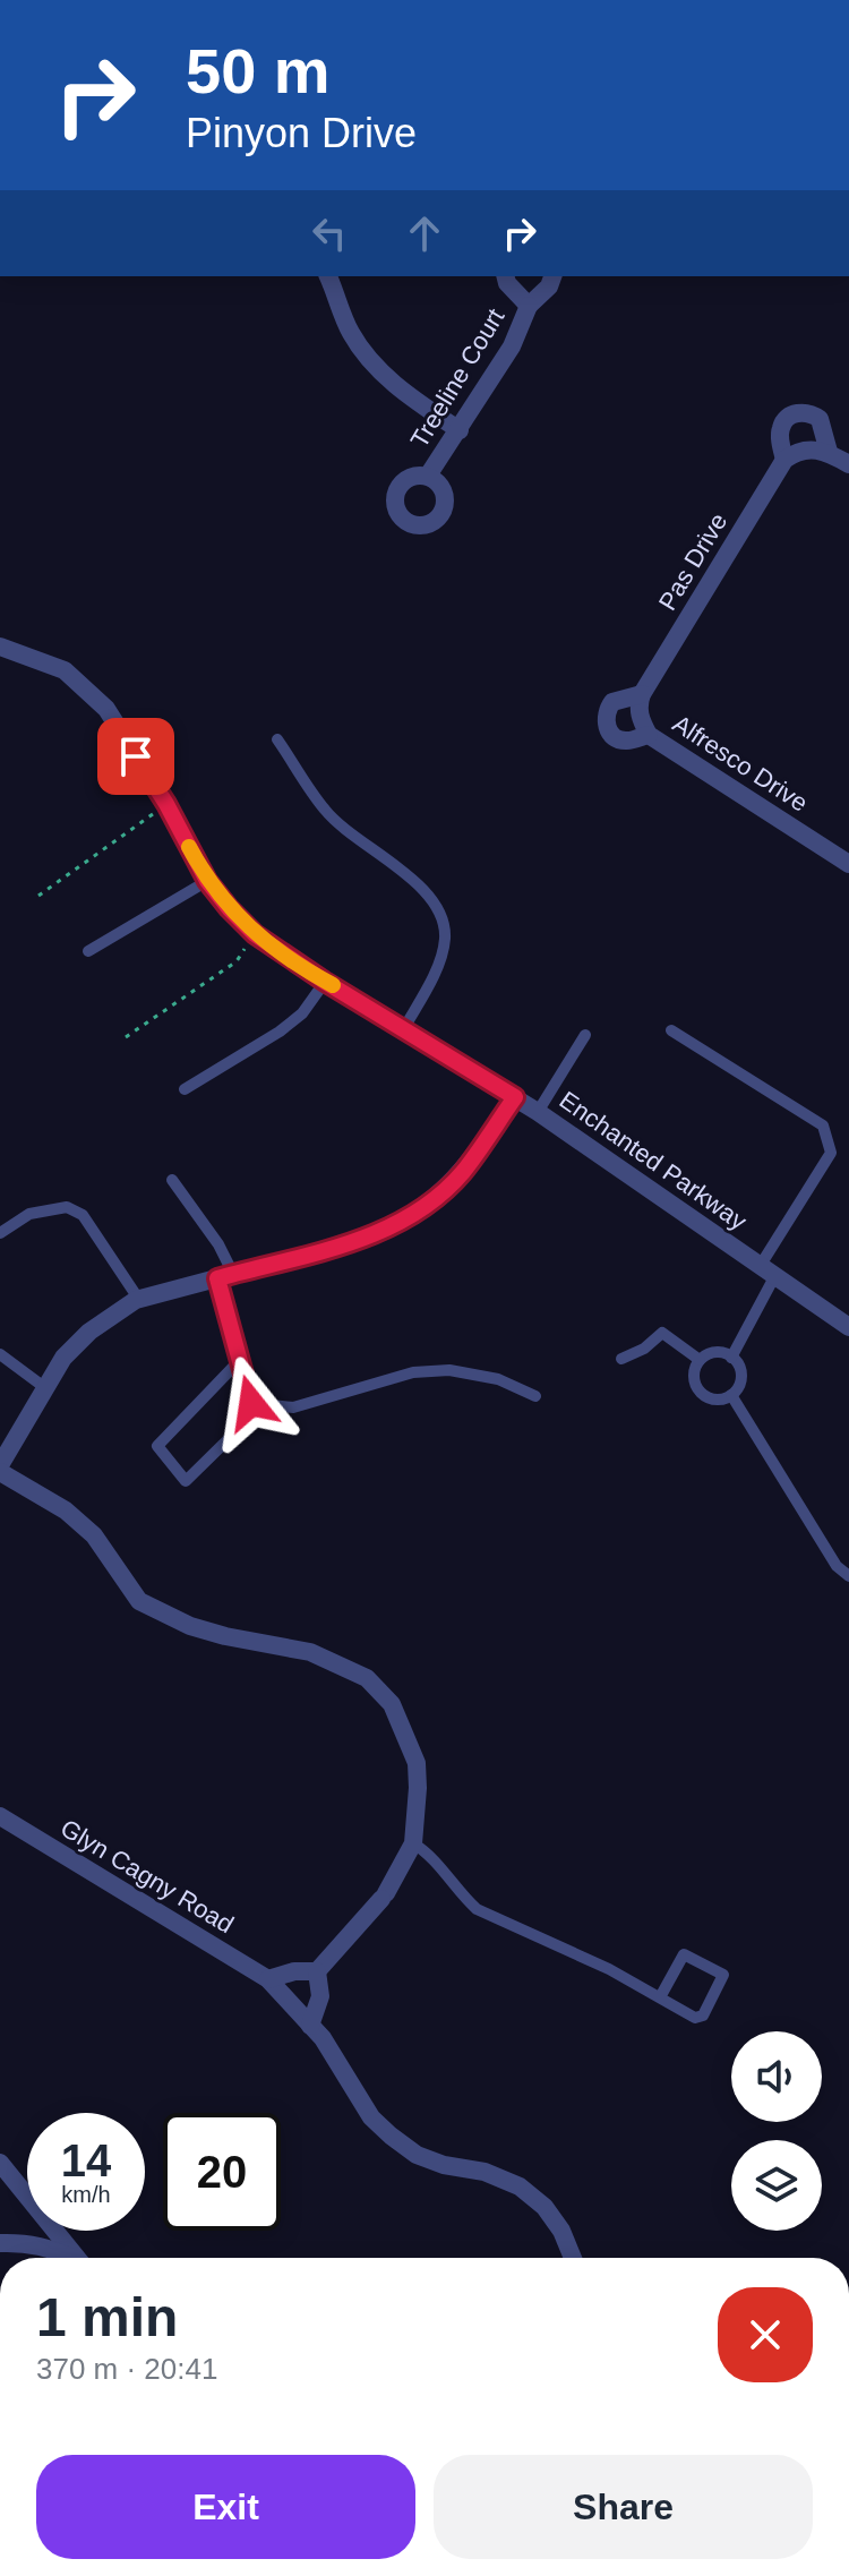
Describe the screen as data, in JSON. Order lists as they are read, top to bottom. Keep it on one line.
{"streets":{"street":["Treeline Court","Pas Drive","Alfresco Drive","Enchanted Parkway","Glyn Cagny Road"]},"crossings":[["Pas Drive","Alfresco Drive"]],"page":{"turn":["50 m","Pinyon Drive"],"speed":"14 km/h","limit":"20","heading":["1 min","370 m · 20:41"],"buttons":["Exit","Share"]}}
